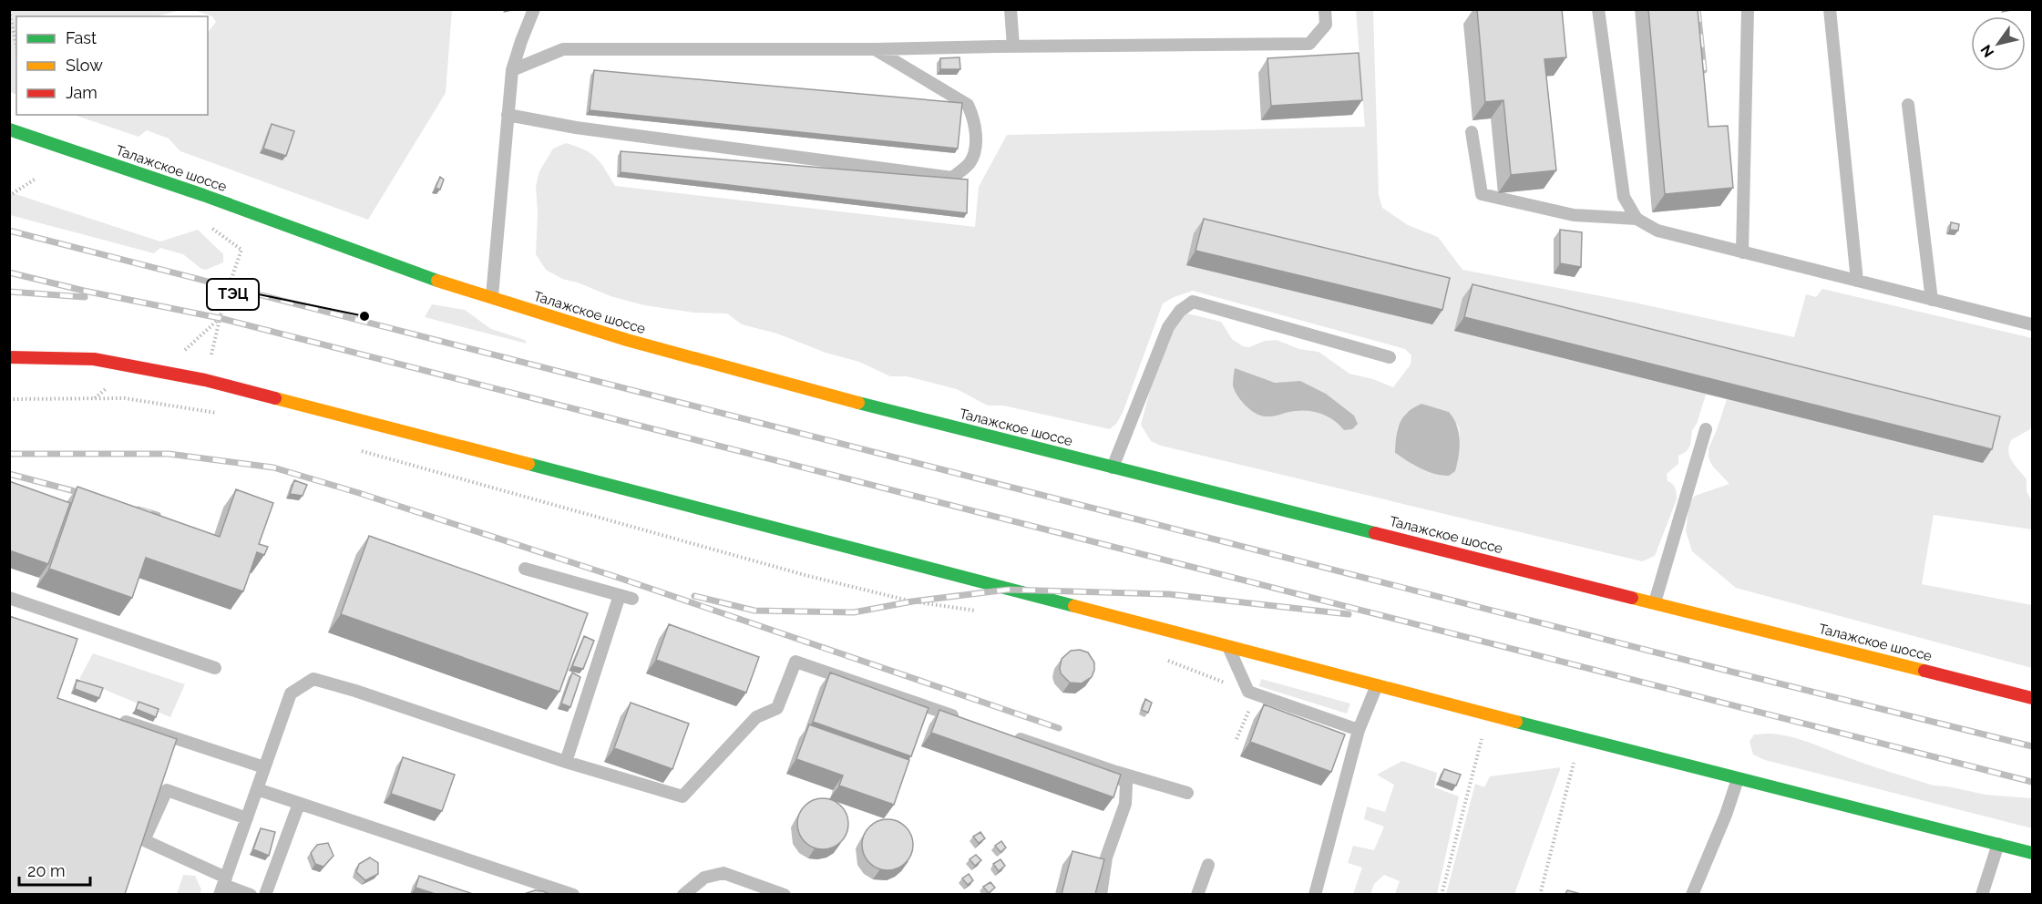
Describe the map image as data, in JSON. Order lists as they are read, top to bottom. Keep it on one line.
{"streets":{"main road":["Талажское шоссе"]},"places":["ТЭЦ"],"legend":["Fast","Slow","Jam"],"scale_bar":"20 m","north":"bottom left"}
